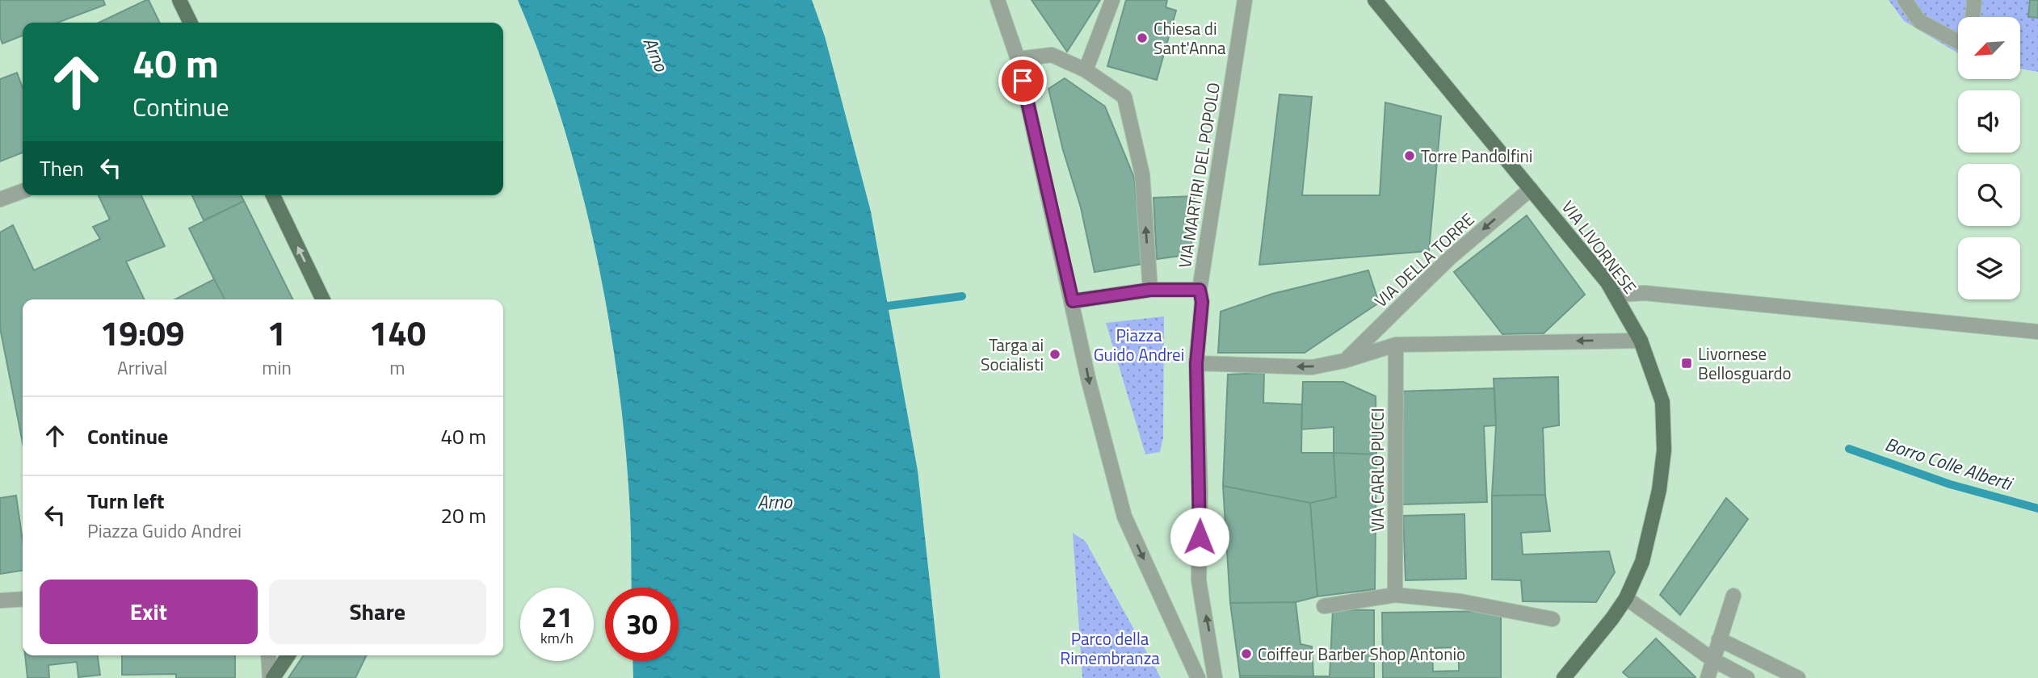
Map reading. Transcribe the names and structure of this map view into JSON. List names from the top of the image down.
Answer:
{
  "streets": {
    "main road": ["VIA LIVORNESE"],
    "street": ["VIA MARTIRI DEL POPOLO", "VIA DELLA TORRE", "VIA CARLO PUCCI"]
  },
  "crossings": [
    ["VIA LIVORNESE", "VIA DELLA TORRE"]
  ],
  "one_way": ["VIA DELLA TORRE"],
  "water": ["Arno", "Borro Colle Alberti"],
  "parks": ["Piazza Guido Andrei", "Parco della Rimembranza"],
  "places": {
    "other": [
      "Chiesa di Sant'Anna",
      "Torre Pandolfini",
      "Targa ai Socialisti",
      "Coiffeur Barber Shop Antonio"
    ],
    "transit": ["Livornese Bellosguardo"]
  },
  "north": "bottom left",
  "page": {
    "turn": ["40 m", "Continue"],
    "then": "Then",
    "eta": [
      "19:09",
      "Arrival",
      "1",
      "min",
      "140",
      "m"
    ],
    "list": [
      {
        "name": "Continue",
        "value": "40 m"
      },
      {
        "name": "Turn left",
        "note": "Piazza Guido Andrei",
        "value": "20 m"
      }
    ],
    "buttons": ["Exit", "Share"],
    "speed": "21 km/h",
    "limit": "30"
  }
}
